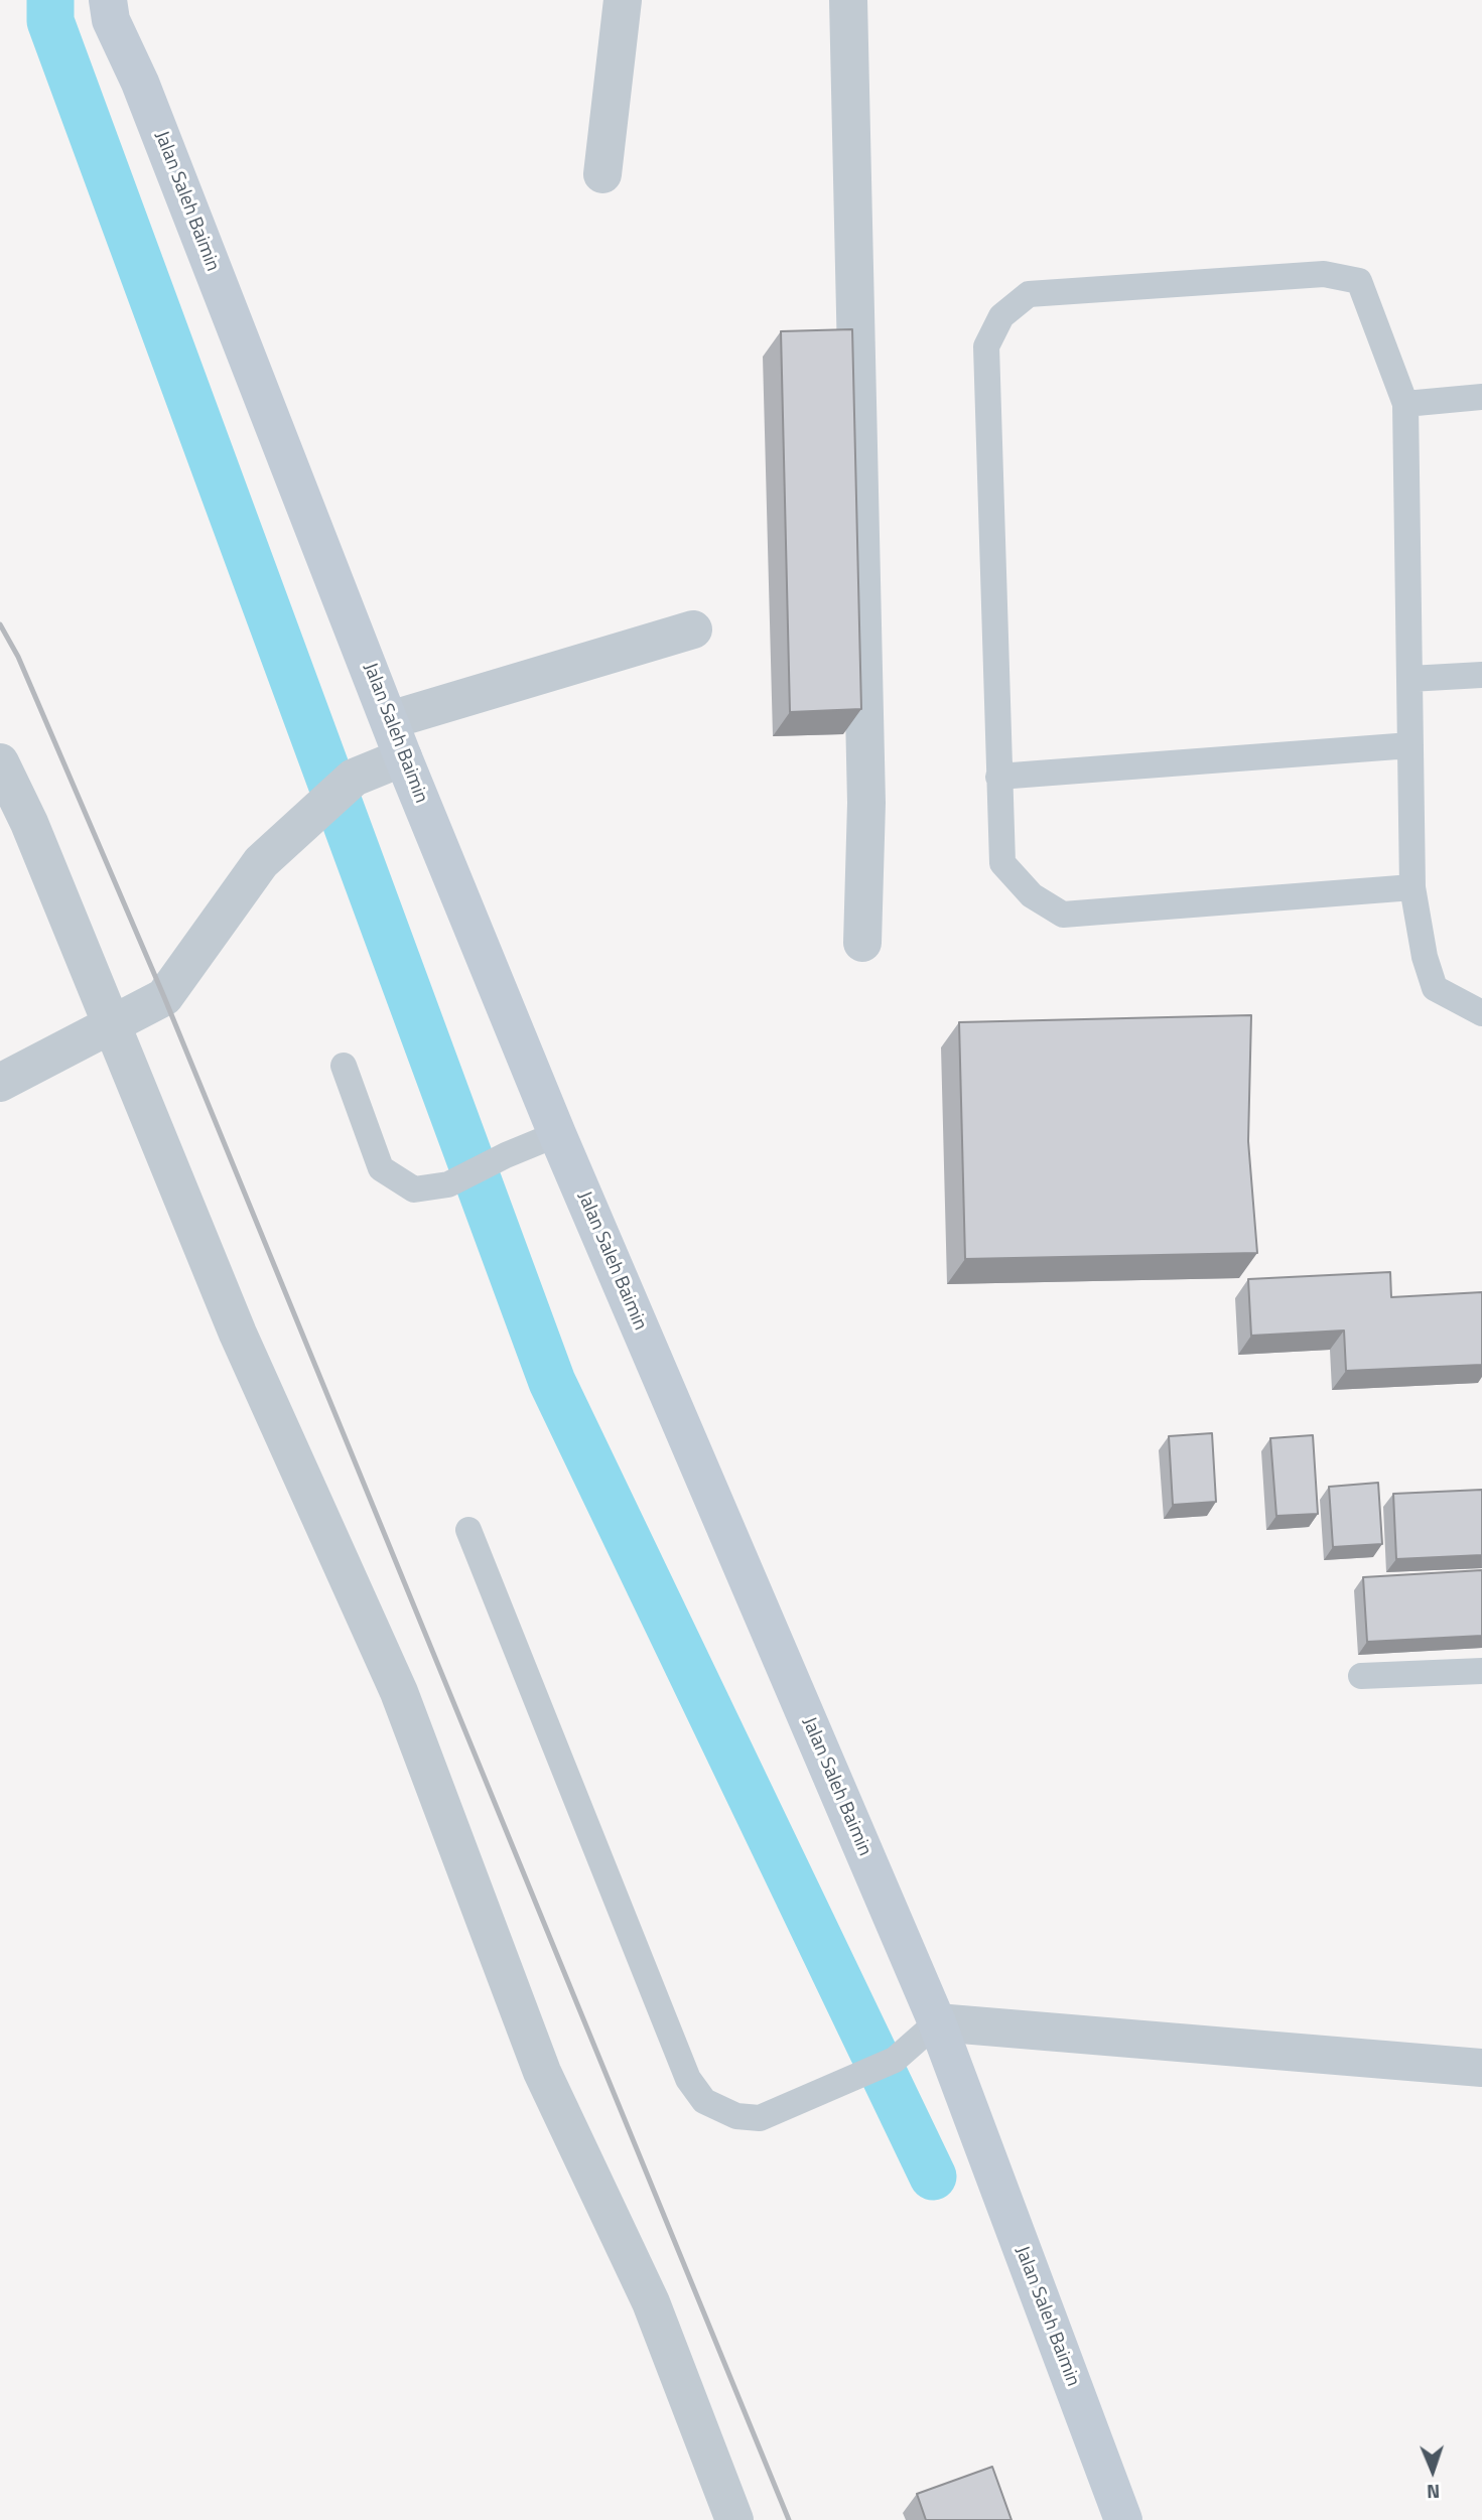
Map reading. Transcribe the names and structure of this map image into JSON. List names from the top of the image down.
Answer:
{
  "streets": {
    "street": ["Jalan Saleh Baimin"]
  },
  "north": "bottom"
}
